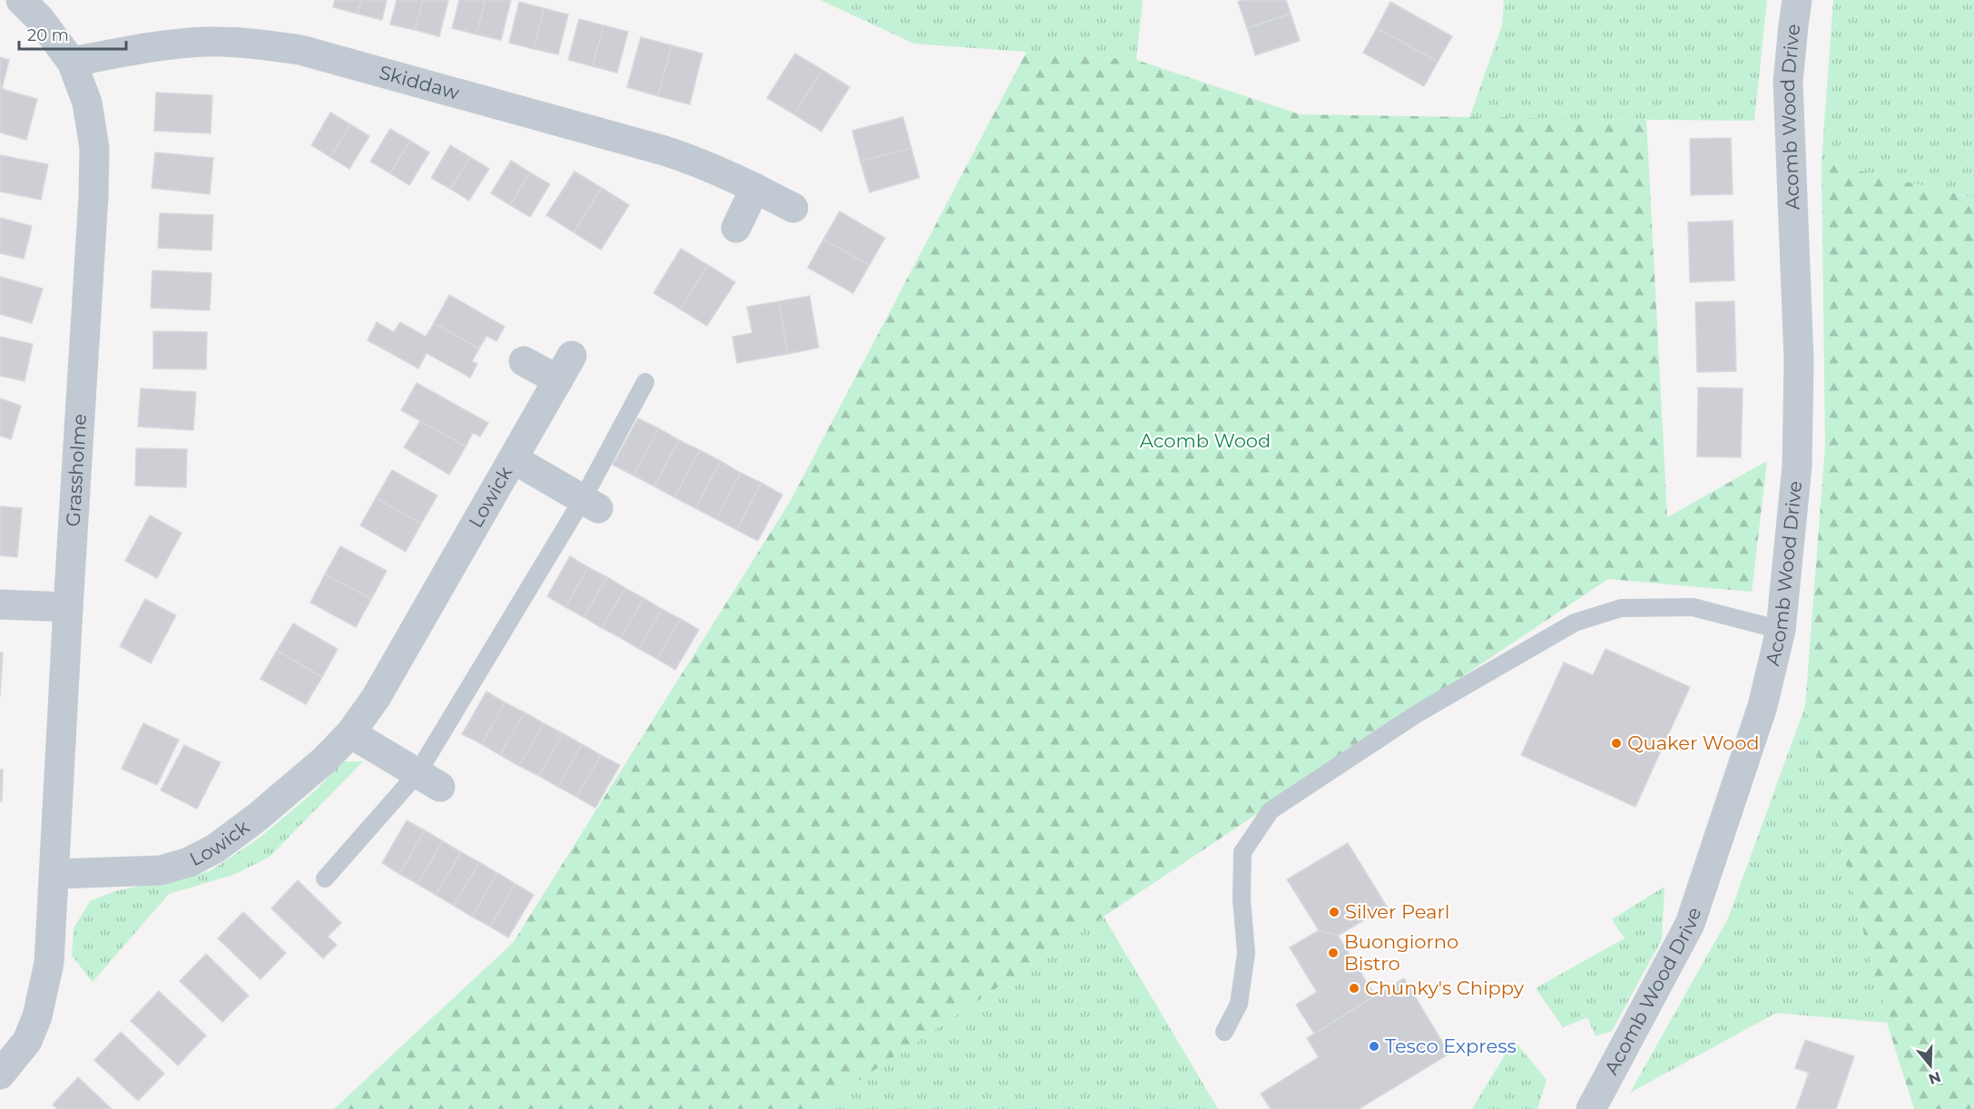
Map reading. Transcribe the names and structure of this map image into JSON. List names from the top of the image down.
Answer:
{
  "streets": {
    "street": [
      "Skiddaw",
      "Acomb Wood Drive",
      "Grassholme",
      "Lowick"
    ]
  },
  "crossings": [
    ["Skiddaw", "Grassholme"],
    ["Grassholme", "Lowick"]
  ],
  "parks": ["Acomb Wood"],
  "places": [
    "Quaker Wood",
    "Silver Pearl",
    "Buongiorno Bistro",
    "Chunky's Chippy",
    "Tesco Express"
  ],
  "scale_bar": "20 m",
  "north": "bottom"
}
